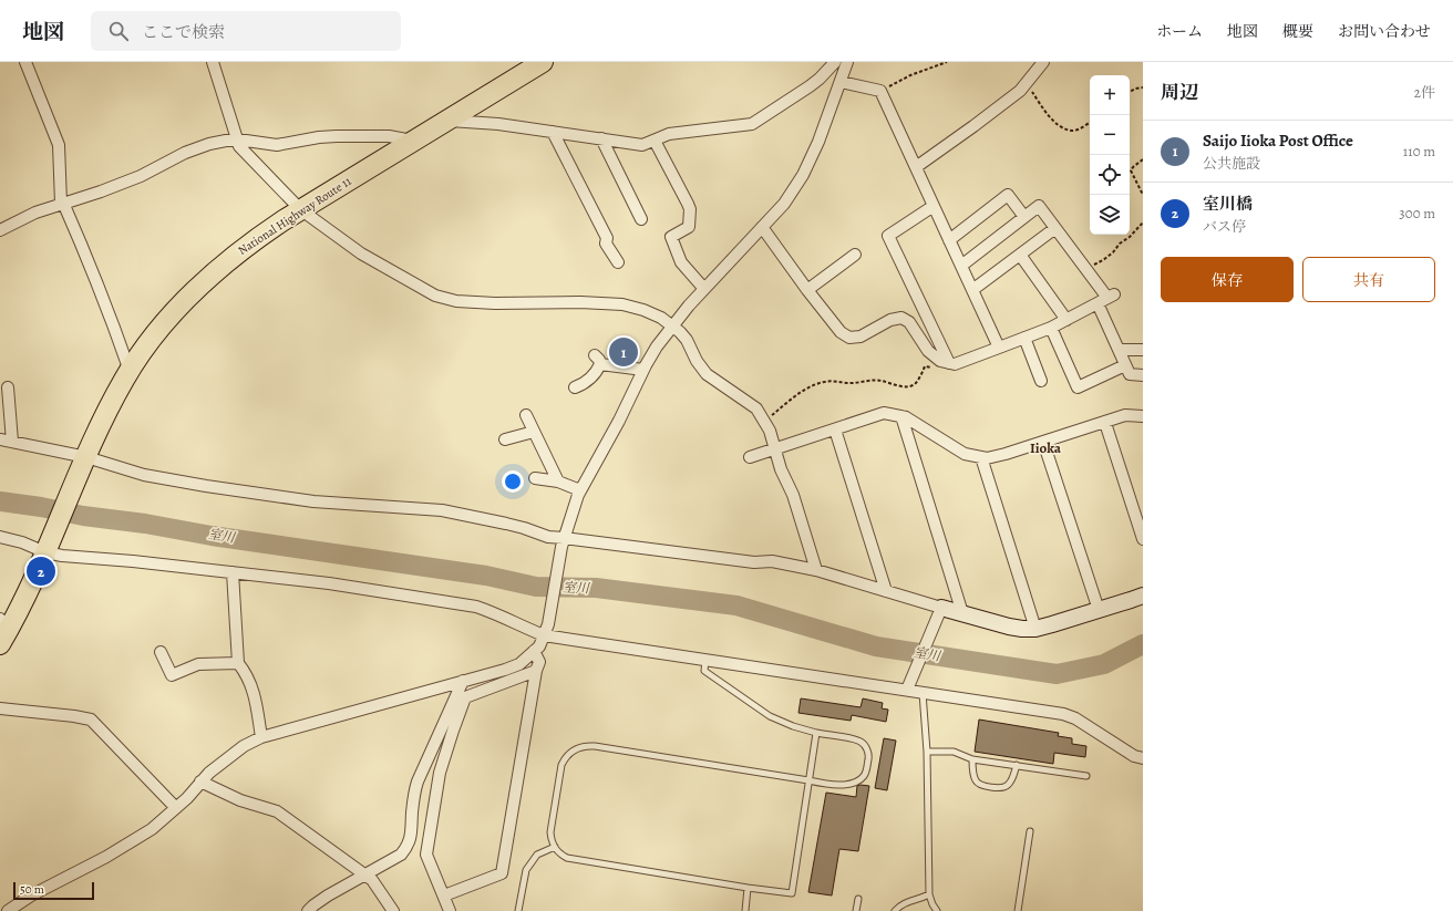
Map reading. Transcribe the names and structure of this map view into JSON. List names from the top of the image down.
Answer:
{
  "streets": {
    "highway": ["National Highway Route 11"]
  },
  "districts": ["Iioka"],
  "water": ["室川"],
  "scale_bar": "50 m",
  "page": {
    "header": "地図",
    "search": "ここで検索",
    "nav": [
      "ホーム",
      "地図",
      "概要",
      "お問い合わせ"
    ],
    "heading": ["周辺", "2件"],
    "map_buttons": ["+", "−"],
    "list": [
      {
        "mark": "1",
        "name": "Saijo Iioka Post Office",
        "note": "公共施設",
        "value": "110 m"
      },
      {
        "mark": "2",
        "name": "室川橋",
        "note": "バス停",
        "value": "300 m"
      }
    ],
    "buttons": ["保存", "共有"],
    "pins": ["1", "2"],
    "scale": "50 m"
  }
}
